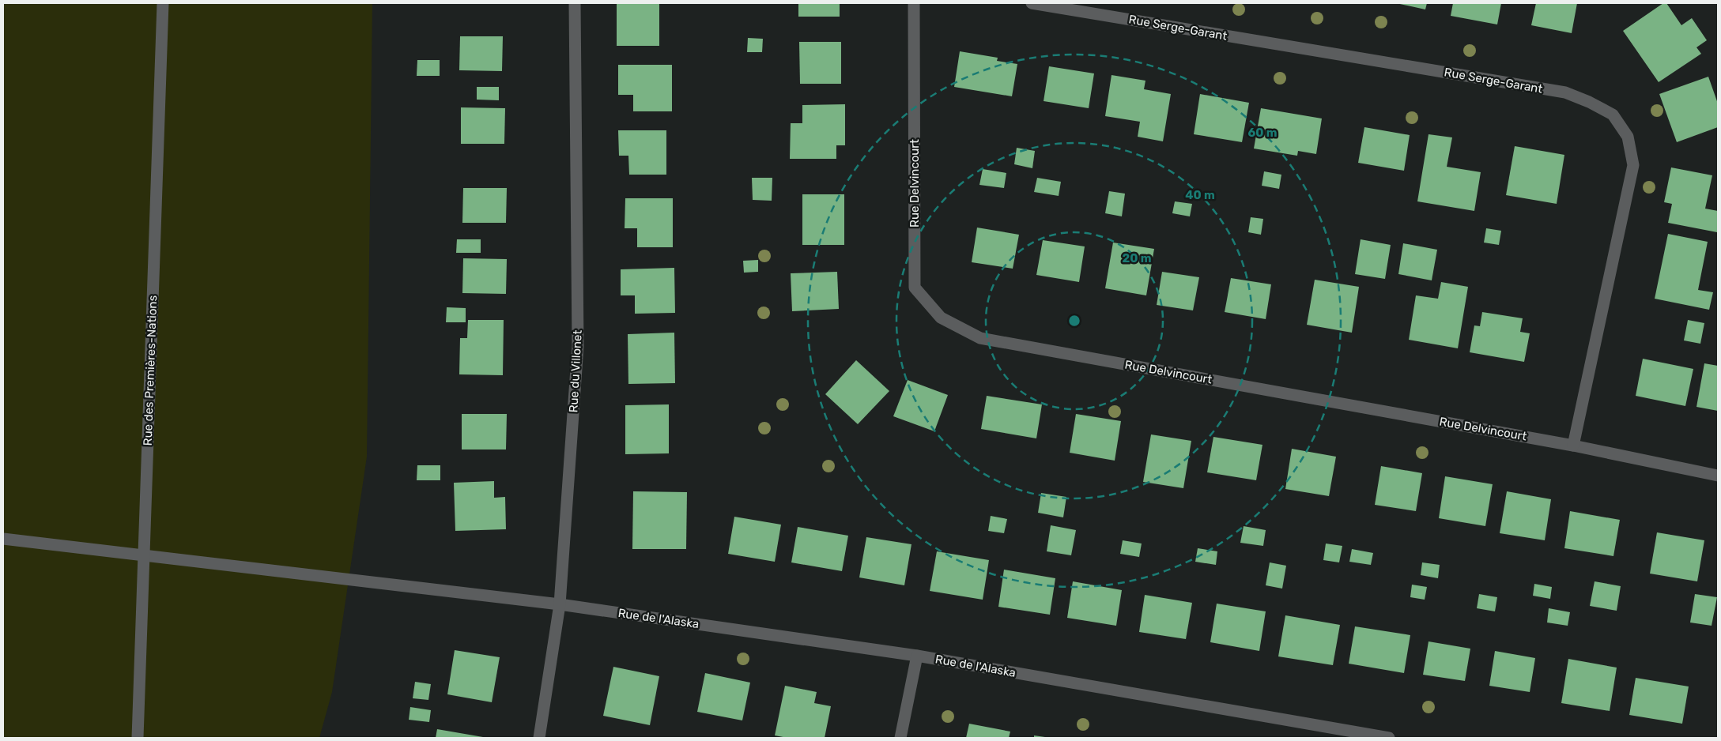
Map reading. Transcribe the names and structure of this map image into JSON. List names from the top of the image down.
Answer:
{
  "streets": {
    "street": [
      "Rue Serge-Garant",
      "Rue Delvincourt",
      "Rue des Premières-Nations",
      "Rue du Villonet",
      "Rue de l'Alaska"
    ]
  },
  "crossings": [
    ["Rue Serge-Garant", "Rue Delvincourt"],
    ["Rue des Premières-Nations", "Rue de l'Alaska"],
    ["Rue du Villonet", "Rue de l'Alaska"]
  ],
  "rings": ["60 m", "40 m", "20 m"]
}
